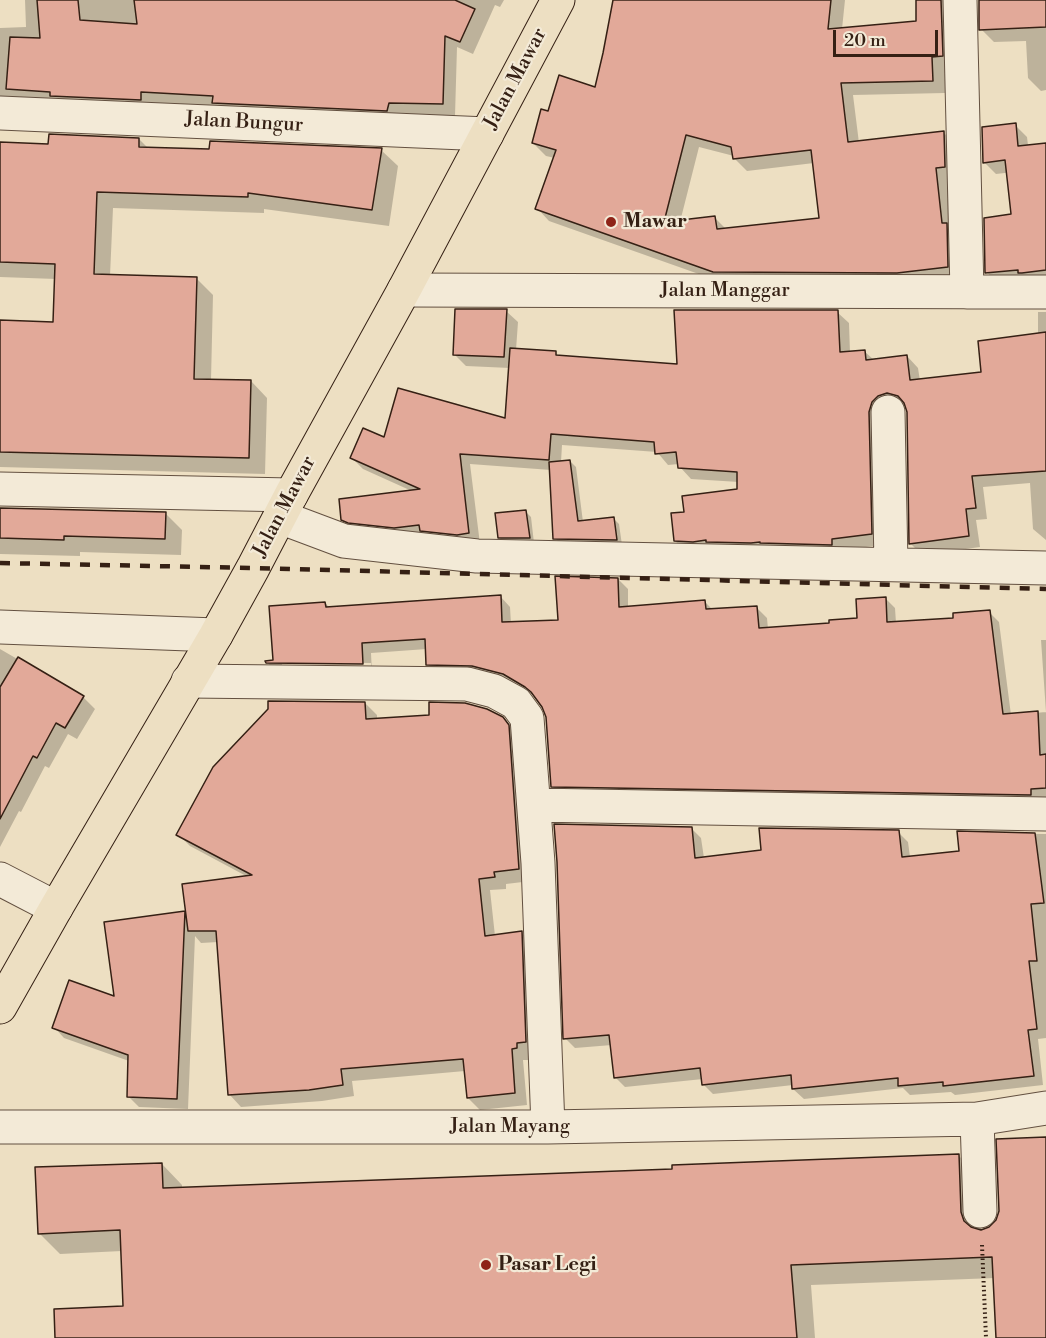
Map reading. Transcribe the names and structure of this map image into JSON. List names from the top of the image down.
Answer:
{
  "streets": {
    "main road": ["Jalan Mawar"],
    "street": ["Jalan Bungur", "Jalan Manggar", "Jalan Mayang"]
  },
  "crossings": [
    ["Jalan Mawar", "Jalan Bungur"],
    ["Jalan Mawar", "Jalan Manggar"]
  ],
  "places": ["Mawar", "Pasar Legi"],
  "scale_bar": "20 m"
}
